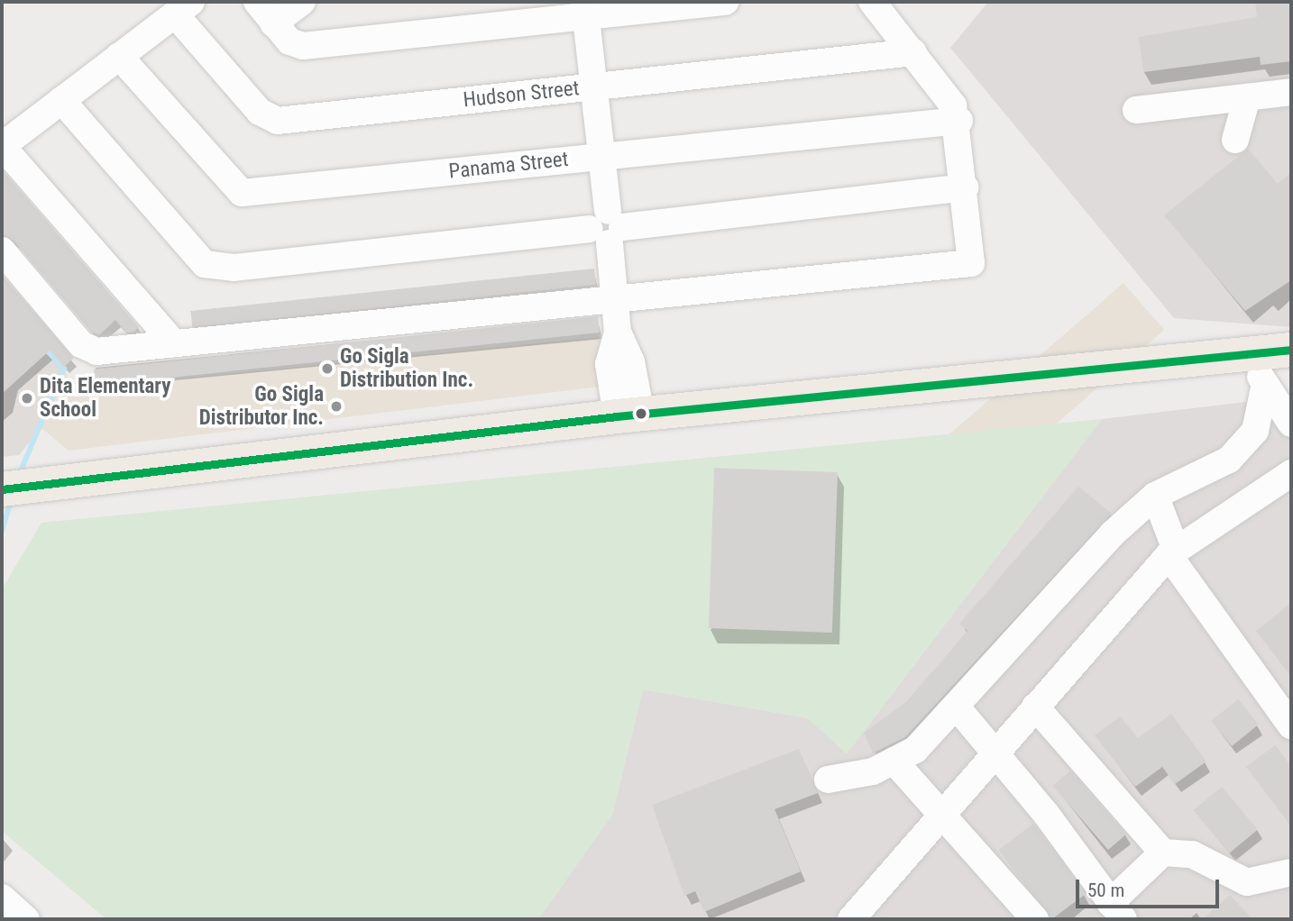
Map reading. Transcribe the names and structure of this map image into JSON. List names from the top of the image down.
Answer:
{
  "streets": {
    "street": ["Hudson Street", "Panama Street"]
  },
  "places": ["Go Sigla Distribution Inc.", "Dita Elementary School", "Go Sigla Distributor Inc."],
  "scale_bar": "50 m"
}
